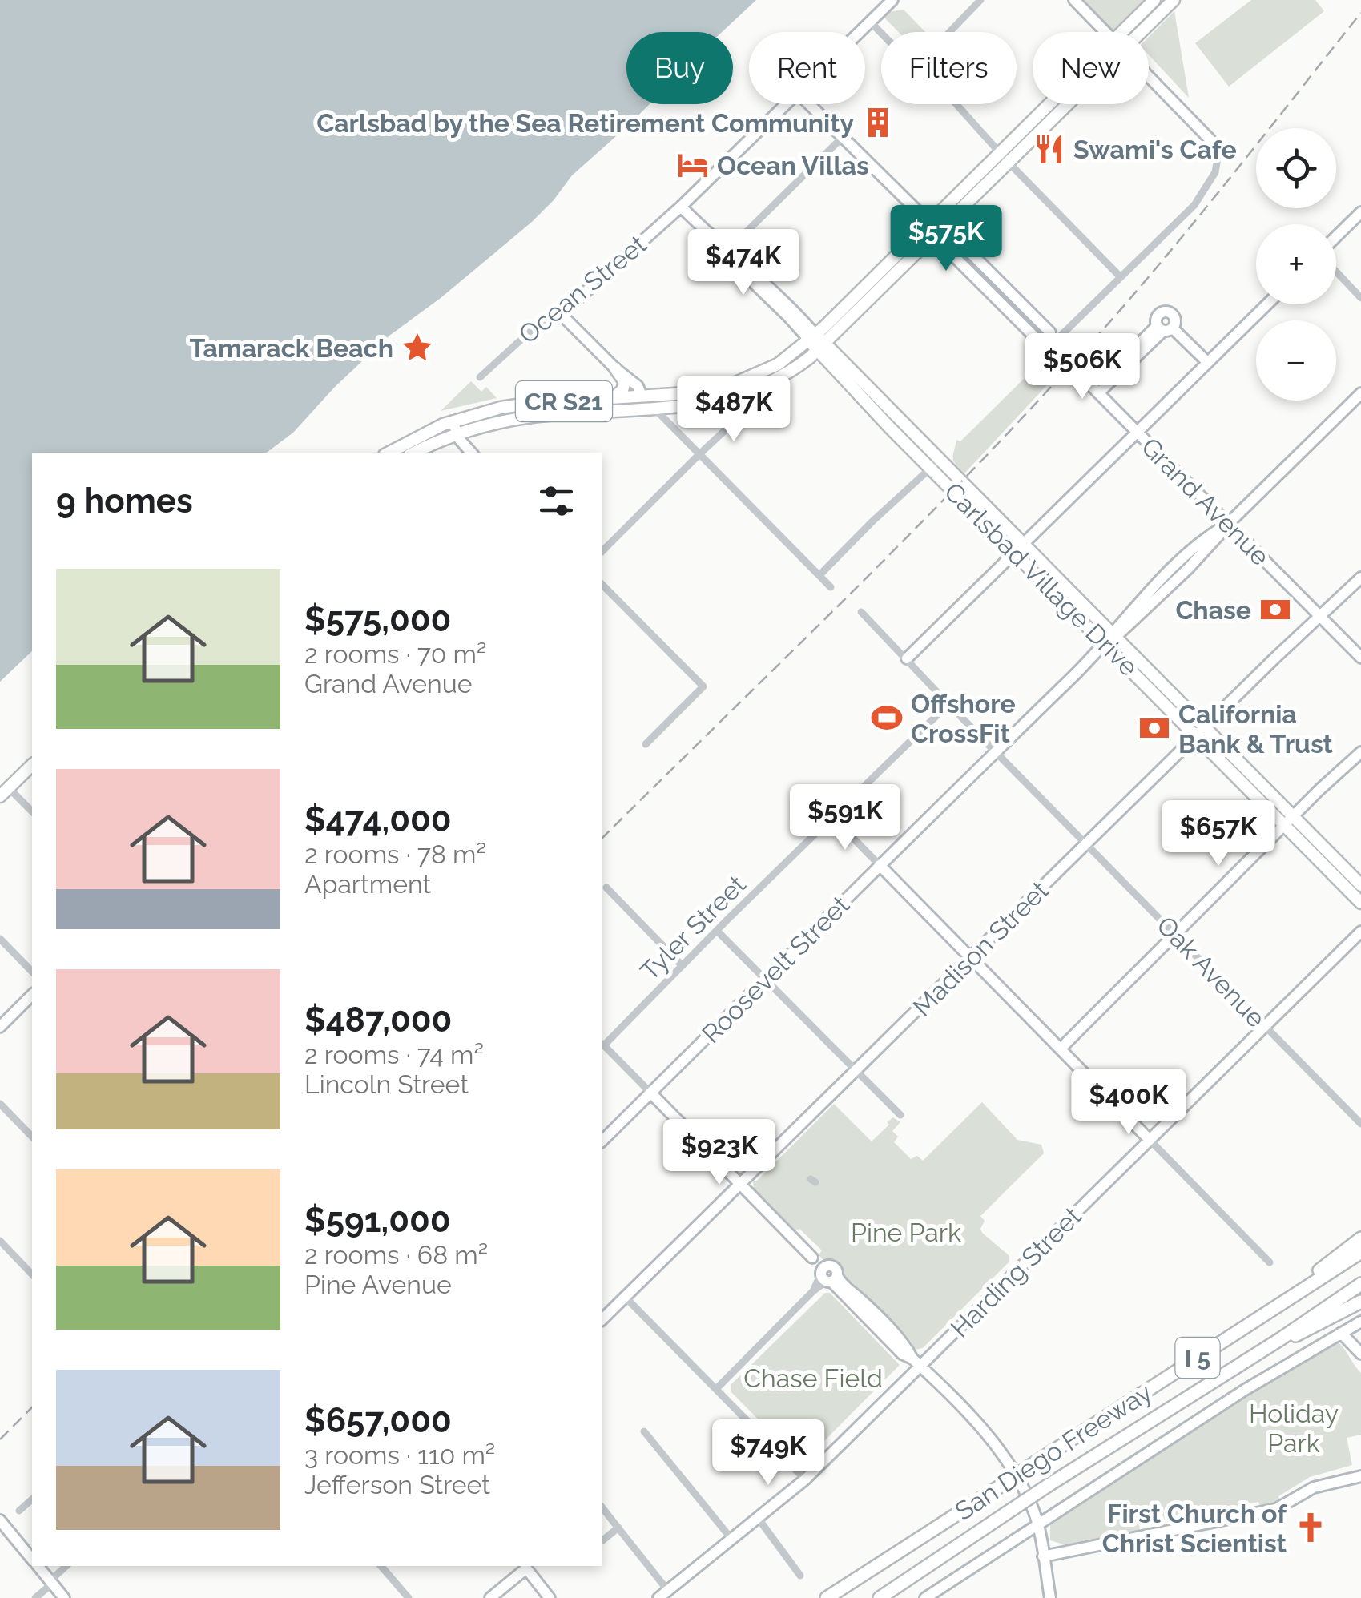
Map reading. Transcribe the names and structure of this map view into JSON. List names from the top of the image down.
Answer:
{
  "streets": {
    "highway": ["I 5", "San Diego Freeway"],
    "main road": ["CR S21", "Carlsbad Village Drive"],
    "street": [
      "Ocean Street",
      "Grand Avenue",
      "Tyler Street",
      "Madison Street",
      "Roosevelt Street",
      "Oak Avenue",
      "Harding Street"
    ]
  },
  "crossings": [
    ["Ocean Street", "Carlsbad Village Drive"],
    ["CR S21", "Grand Avenue"],
    ["CR S21", "Carlsbad Village Drive"],
    ["Grand Avenue", "Madison Street"],
    ["Grand Avenue", "Roosevelt Street"],
    ["Carlsbad Village Drive", "Madison Street"],
    ["Carlsbad Village Drive", "Roosevelt Street"],
    ["Tyler Street", "Oak Avenue"],
    ["Madison Street", "Oak Avenue"],
    ["Roosevelt Street", "Oak Avenue"],
    ["Oak Avenue", "Harding Street"]
  ],
  "parks": ["Pine Park", "Chase Field", "Holiday Park"],
  "places": {
    "building": ["Carlsbad by the Sea Retirement Community"],
    "restaurant": ["Swami's Cafe"],
    "hotel": ["Ocean Villas"],
    "place": ["Tamarack Beach"],
    "bank": ["Chase", "California Bank & Trust"],
    "sports": ["Offshore CrossFit"],
    "church": ["First Church of Christ Scientist"]
  },
  "page": {
    "chip": [
      "Buy",
      "Rent",
      "Filters",
      "New"
    ],
    "map_buttons": ["+", "−"],
    "price": [
      "$575K",
      "$474K",
      "$506K",
      "$487K",
      "$591K",
      "$657K",
      "$400K",
      "$923K",
      "$749K"
    ],
    "heading": "9 homes",
    "list": [
      {
        "name": "$575,000",
        "note": "2 rooms · 70 m² · Grand Avenue"
      },
      {
        "name": "$474,000",
        "note": "2 rooms · 78 m² · Apartment"
      },
      {
        "name": "$487,000",
        "note": "2 rooms · 74 m² · Lincoln Street"
      },
      {
        "name": "$591,000",
        "note": "2 rooms · 68 m² · Pine Avenue"
      },
      {
        "name": "$657,000",
        "note": "3 rooms · 110 m² · Jefferson Street"
      }
    ]
  }
}
